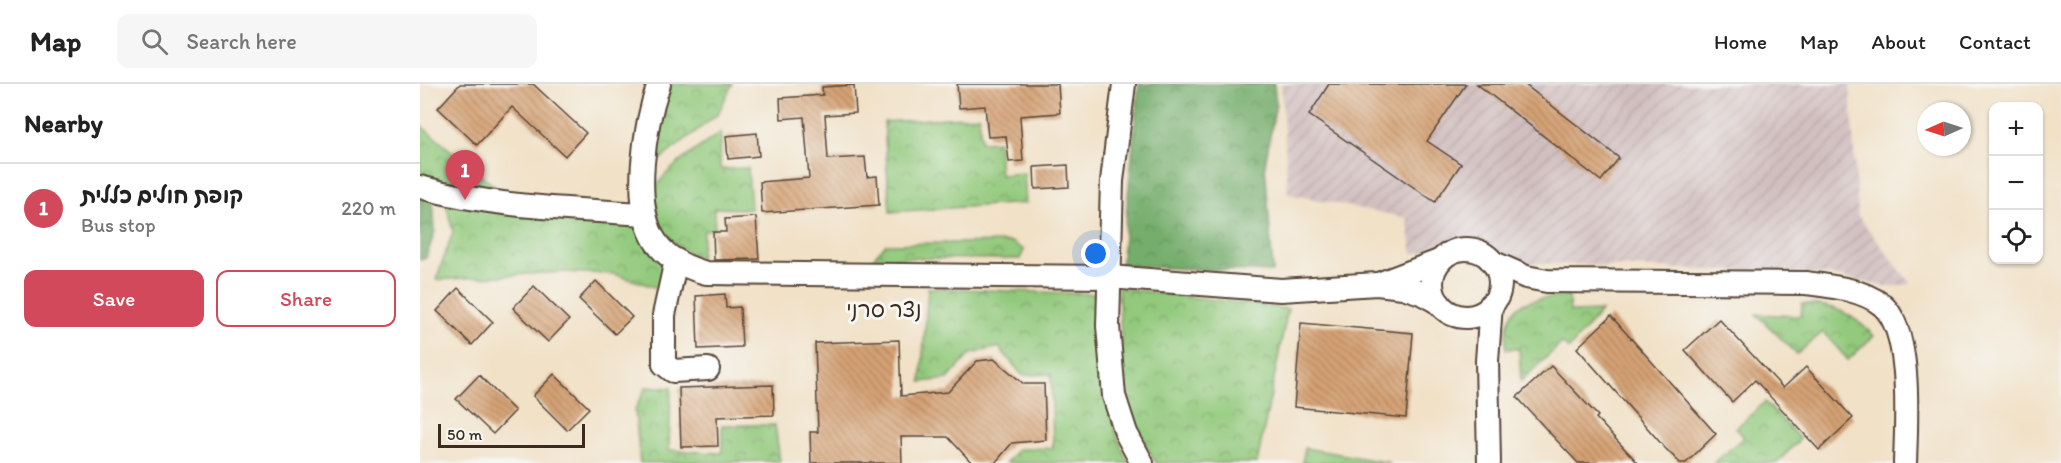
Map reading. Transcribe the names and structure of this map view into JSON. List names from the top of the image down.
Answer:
{
  "districts": ["נצר סרני"],
  "scale_bar": "50 m",
  "north": "left",
  "page": {
    "header": "Map",
    "search": "Search here",
    "nav": [
      "Home",
      "Map",
      "About",
      "Contact"
    ],
    "heading": "Nearby",
    "map_buttons": ["+", "−"],
    "pins": "1",
    "list": [
      {
        "mark": "1",
        "name": "קופת חולים כללית",
        "note": "Bus stop",
        "value": "220 m"
      }
    ],
    "buttons": ["Save", "Share"],
    "scale": "50 m"
  }
}
